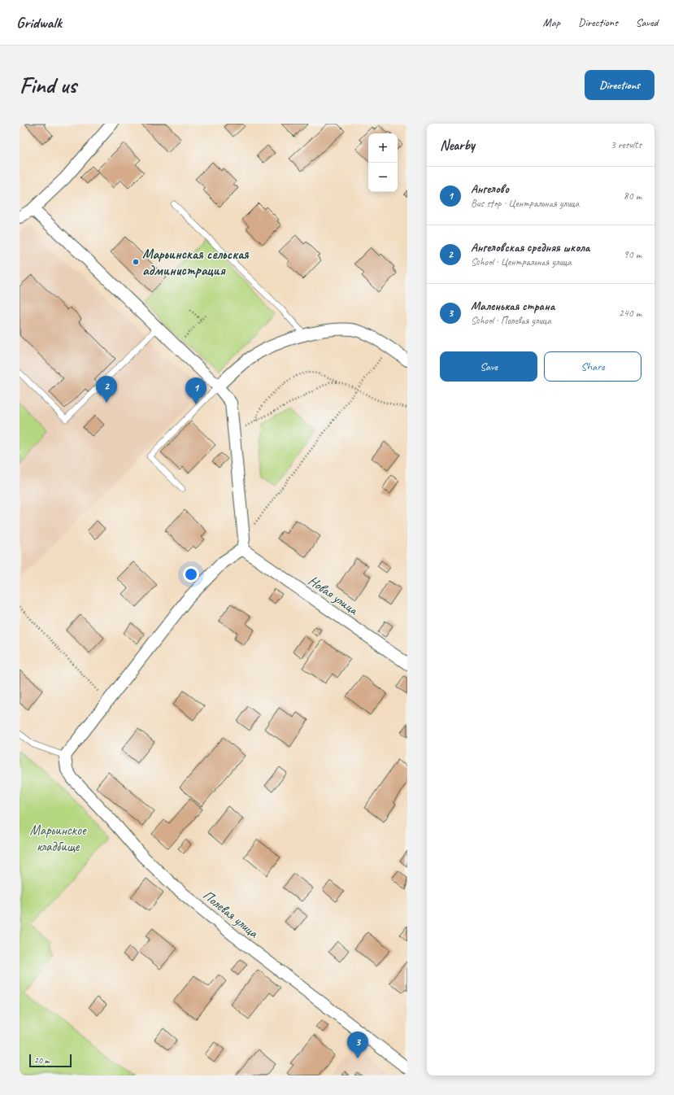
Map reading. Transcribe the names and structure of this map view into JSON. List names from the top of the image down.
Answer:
{
  "streets": {
    "street": ["Новая улица", "Полевая улица"]
  },
  "parks": ["Марьинское кладбище"],
  "places": ["Марьинская сельская администрация"],
  "scale_bar": "20 m",
  "page": {
    "header": "Gridwalk",
    "nav": ["Map", "Directions", "Saved"],
    "buttons": [
      "Directions",
      ["Save", "Share"]
    ],
    "title": "Find us",
    "heading": ["Nearby", "3 results"],
    "map_buttons": ["+", "−"],
    "list": [
      {
        "mark": "1",
        "name": "Ангелово",
        "note": "Bus stop · Центральная улица",
        "value": "80 m"
      },
      {
        "mark": "2",
        "name": "Ангеловская средняя школа",
        "note": "School · Центральная улица",
        "value": "90 m"
      },
      {
        "mark": "3",
        "name": "Маленькая страна",
        "note": "School · Полевая улица",
        "value": "240 m"
      }
    ],
    "pins": ["2", "1", "3"],
    "scale": "20 m"
  }
}
